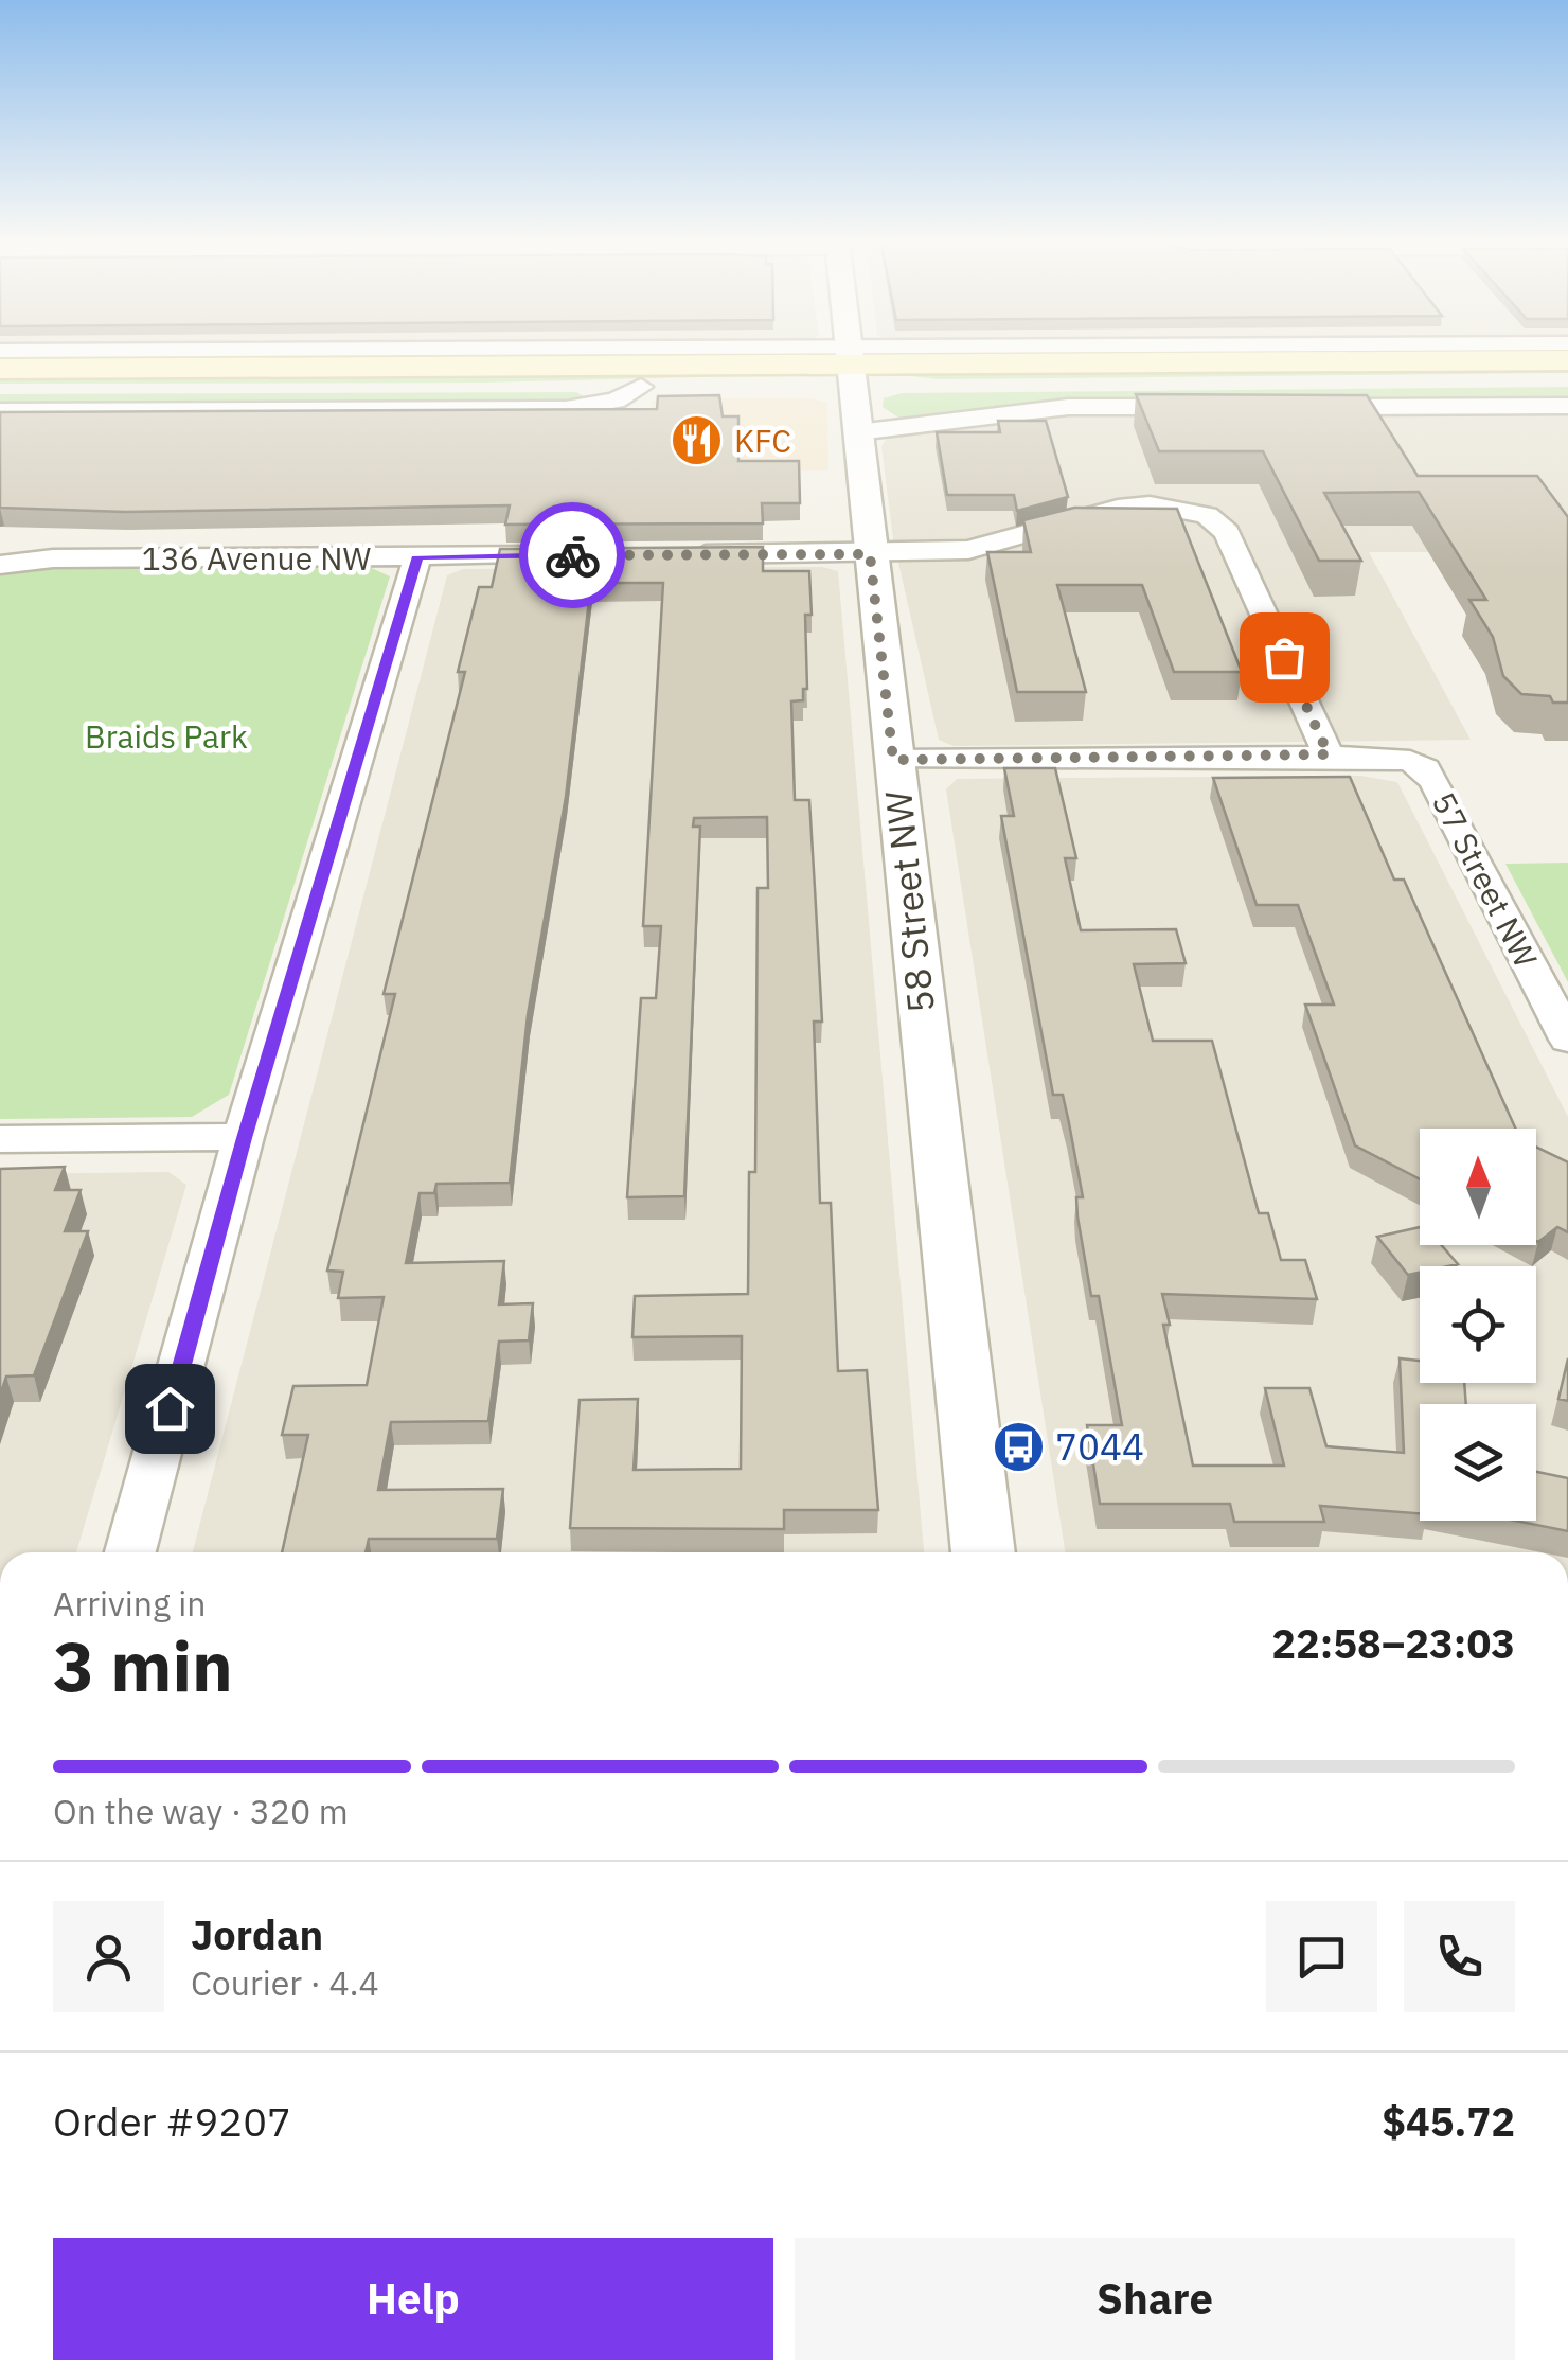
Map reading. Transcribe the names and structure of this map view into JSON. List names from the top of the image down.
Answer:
{
  "streets": {
    "street": ["136 Avenue NW", "57 Street NW", "58 Street NW"]
  },
  "parks": ["Braids Park"],
  "places": {
    "restaurant": ["KFC"],
    "bus stop": ["7044"]
  },
  "north": "top",
  "page": {
    "heading": ["3 min", "Arriving in", "22:58–23:03"],
    "panel": [
      "Jordan",
      "Courier · 4.4",
      "Order #9207",
      "$45.72"
    ],
    "bar": "On the way · 320 m",
    "buttons": ["Help", "Share"]
  }
}
